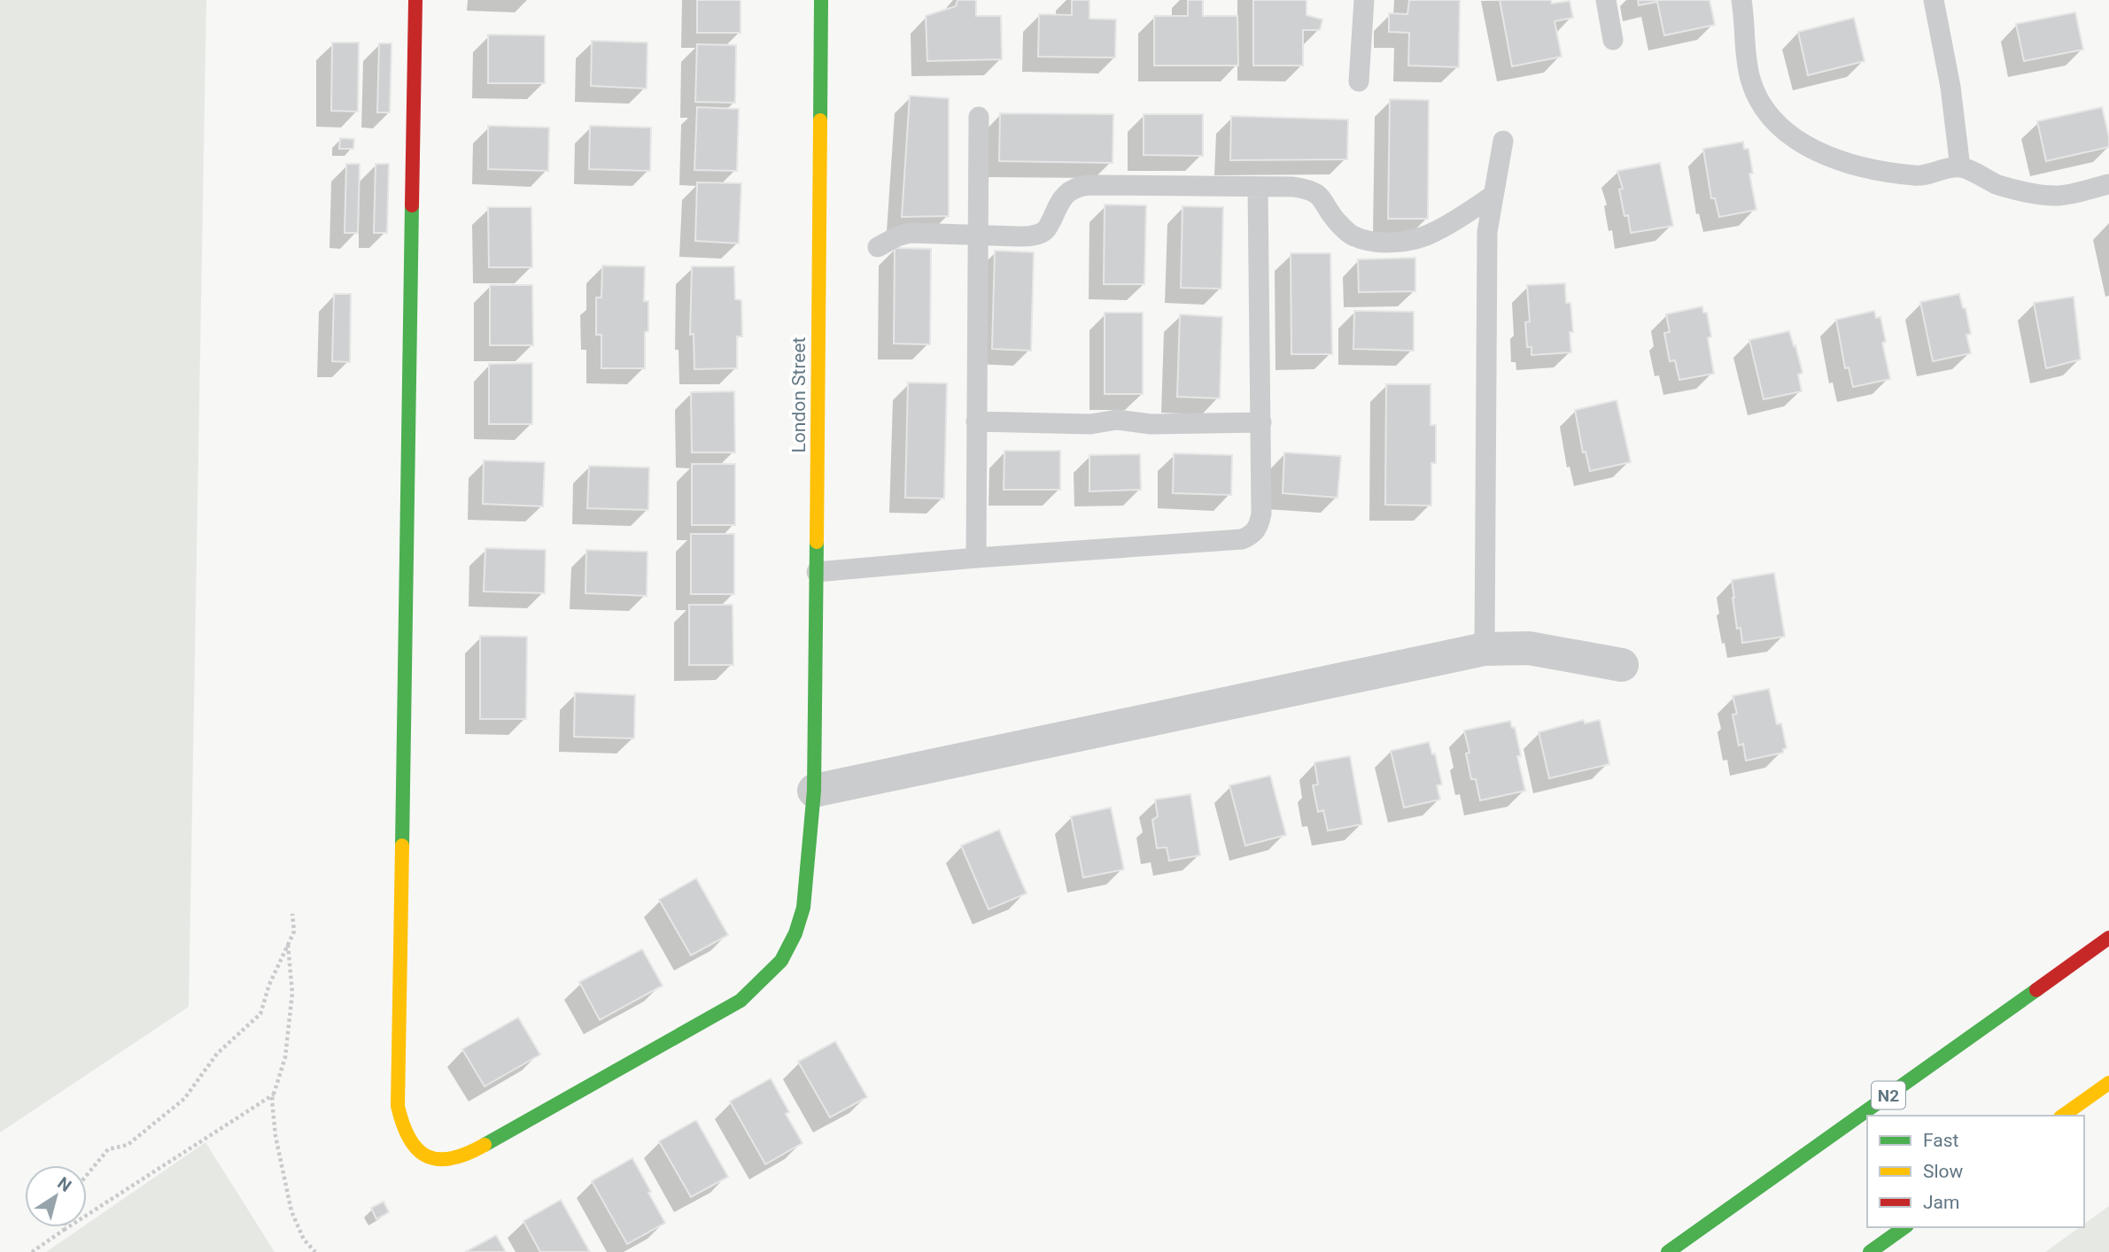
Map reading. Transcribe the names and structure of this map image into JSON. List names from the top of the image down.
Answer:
{
  "streets": {
    "main road": ["London Street", "N2"]
  },
  "legend": ["Fast", "Slow", "Jam"],
  "north": "top right"
}
